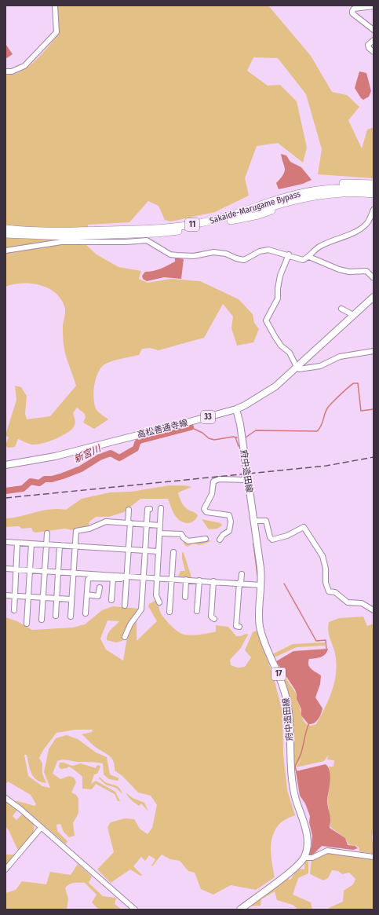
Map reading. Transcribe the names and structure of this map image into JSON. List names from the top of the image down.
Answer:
{
  "streets": {
    "highway": ["Sakaide-Marugame Bypass", "11"],
    "main road": [
      "33",
      "高松善通寺線",
      "府中造田線",
      "17"
    ]
  },
  "crossings": [
    ["Sakaide-Marugame Bypass", "11"],
    ["高松善通寺線", "府中造田線"]
  ],
  "water": ["新宮川"]
}
